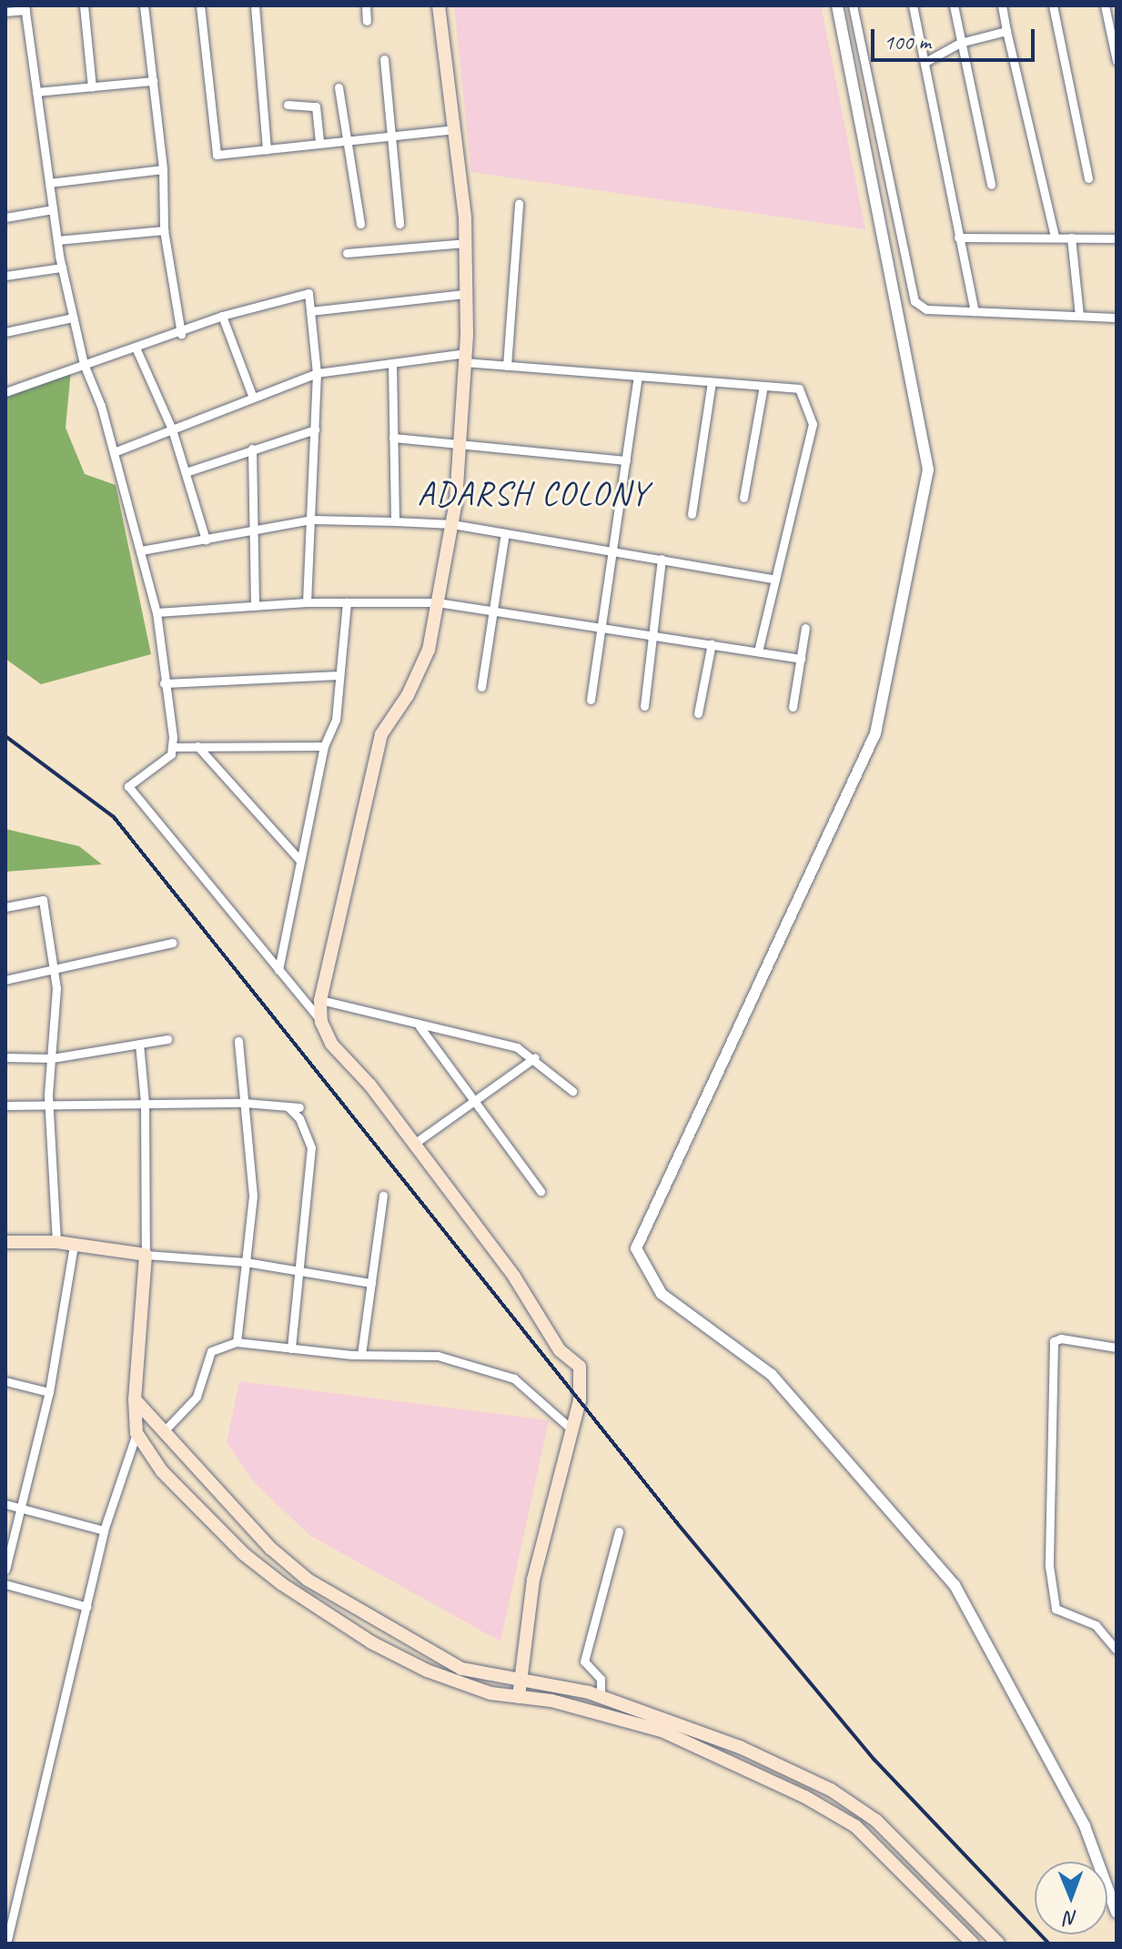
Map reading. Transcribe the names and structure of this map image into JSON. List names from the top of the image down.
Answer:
{
  "districts": ["ADARSH COLONY"],
  "scale_bar": "100 m",
  "north": "bottom"
}
